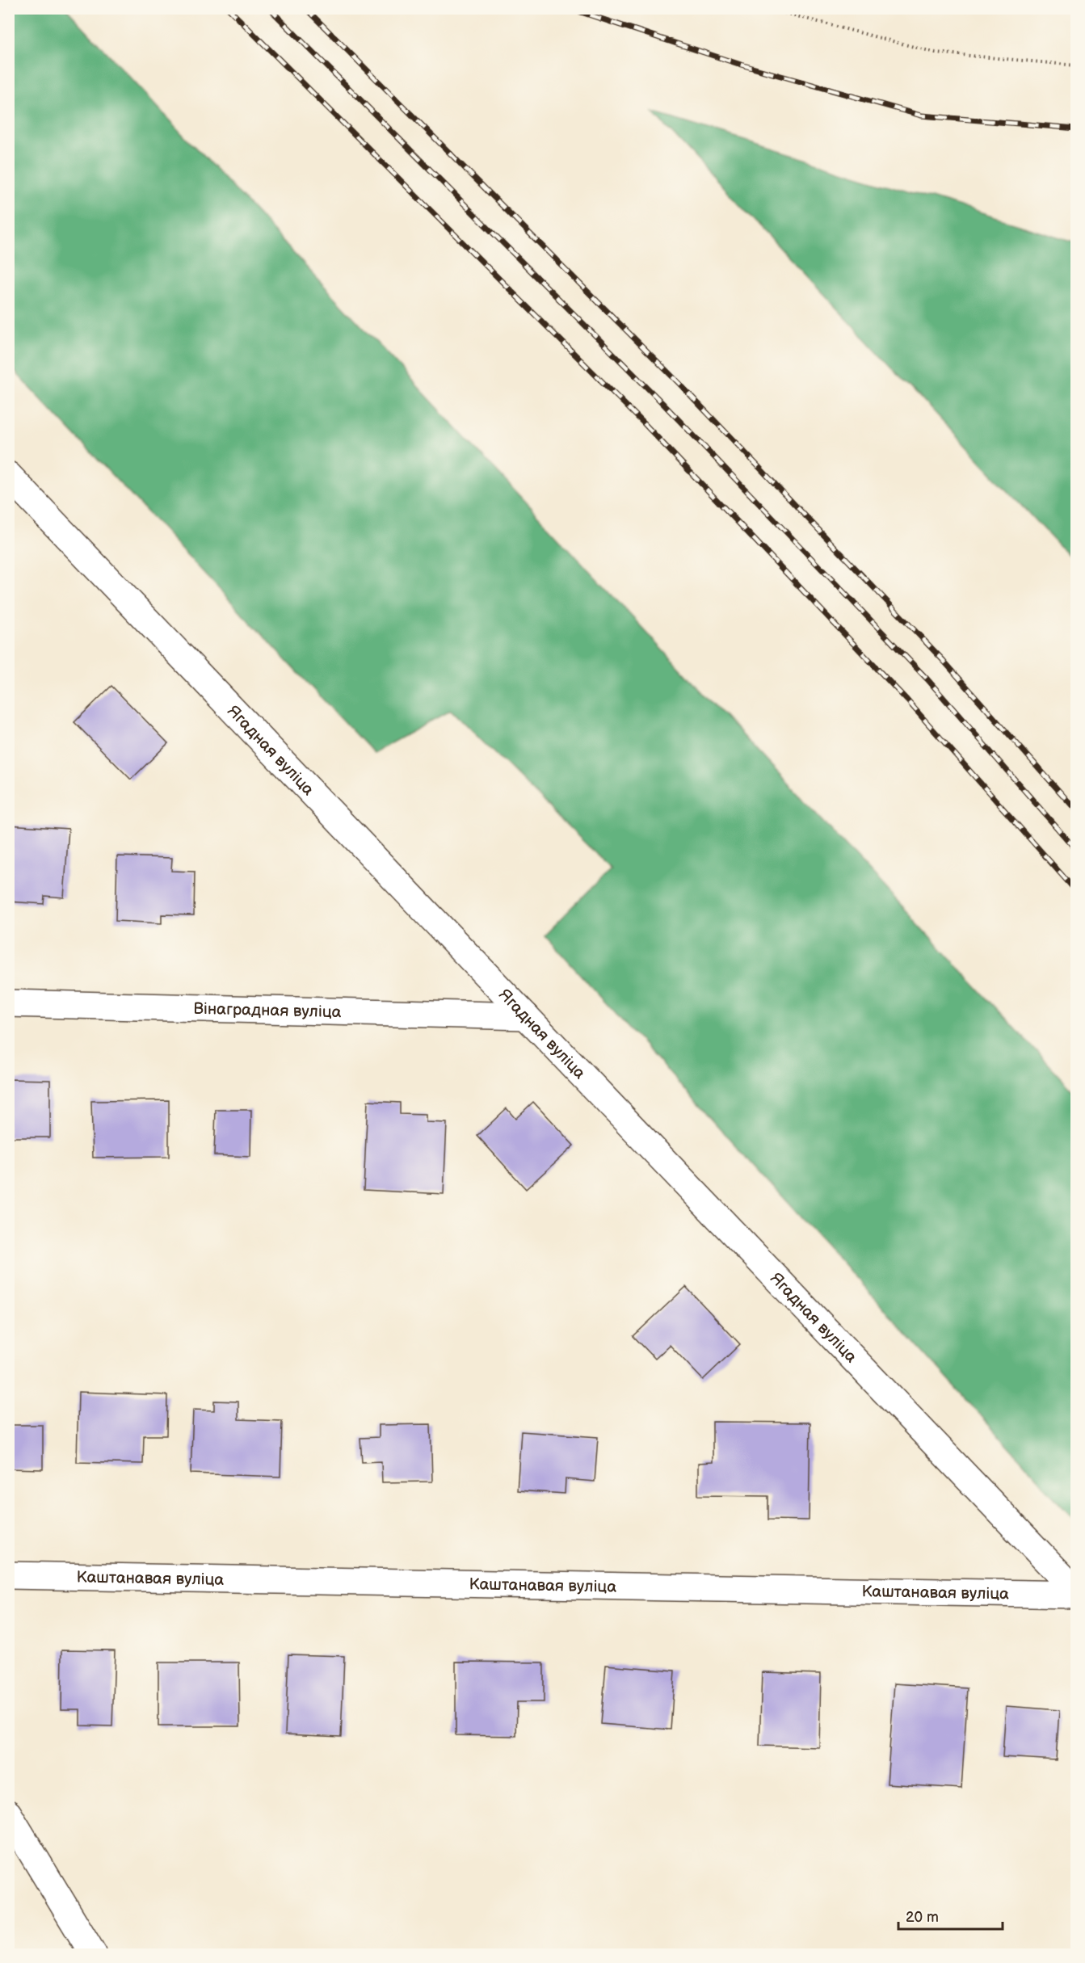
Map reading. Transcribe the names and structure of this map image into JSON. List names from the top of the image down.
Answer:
{
  "streets": {
    "street": ["Ягадная вуліца", "Вінаградная вуліца", "Каштанавая вуліца"]
  },
  "crossings": [
    ["Ягадная вуліца", "Вінаградная вуліца"],
    ["Ягадная вуліца", "Каштанавая вуліца"]
  ],
  "scale_bar": "20 m"
}
